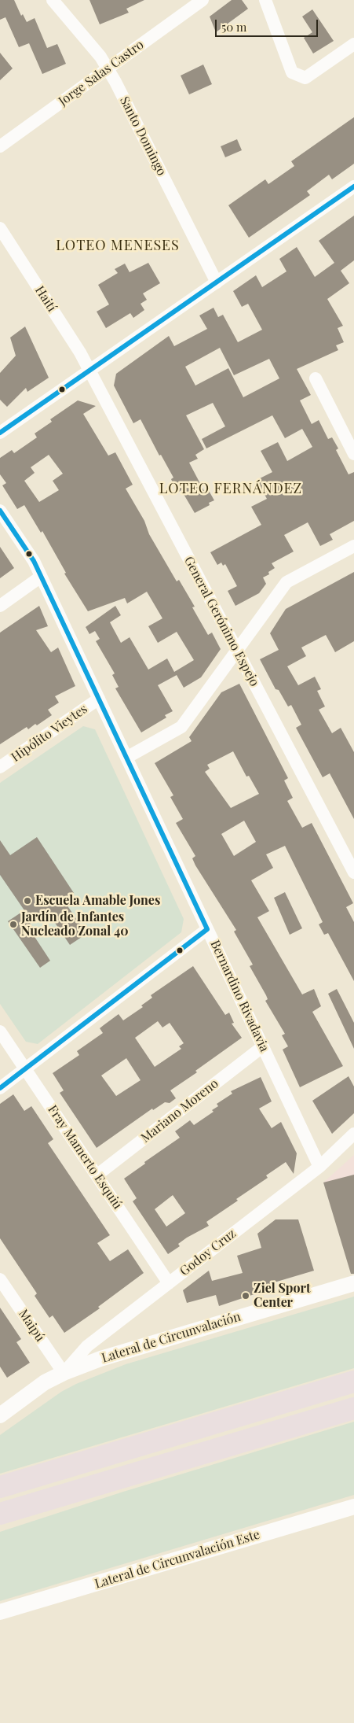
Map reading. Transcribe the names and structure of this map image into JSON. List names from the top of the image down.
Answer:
{
  "streets": {
    "street": [
      "Jorge Salas Castro",
      "Santo Domingo",
      "Haití",
      "General Gerónimo Espejo",
      "Hipólito Vieytes",
      "Bernardino Rivadavia",
      "Mariano Moreno",
      "Fray Mamerto Esquiú",
      "Godoy Cruz",
      "Maipú",
      "Lateral de Circunvalación",
      "Lateral de Circunvalación Este"
    ]
  },
  "crossings": [
    ["Jorge Salas Castro", "Santo Domingo"],
    ["Haití", "General Gerónimo Espejo"],
    ["Hipólito Vieytes", "Bernardino Rivadavia"],
    ["Bernardino Rivadavia", "Mariano Moreno"],
    ["Bernardino Rivadavia", "Godoy Cruz"],
    ["Mariano Moreno", "Fray Mamerto Esquiú"],
    ["Fray Mamerto Esquiú", "Godoy Cruz"],
    ["Godoy Cruz", "Maipú"],
    ["Godoy Cruz", "Lateral de Circunvalación"],
    ["Maipú", "Lateral de Circunvalación"]
  ],
  "districts": ["LOTEO MENESES", "LOTEO FERNÁNDEZ"],
  "places": ["Escuela Amable Jones", "Jardín de Infantes Nucleado Zonal 40", "Ziel Sport Center"],
  "scale_bar": "50 m"
}
